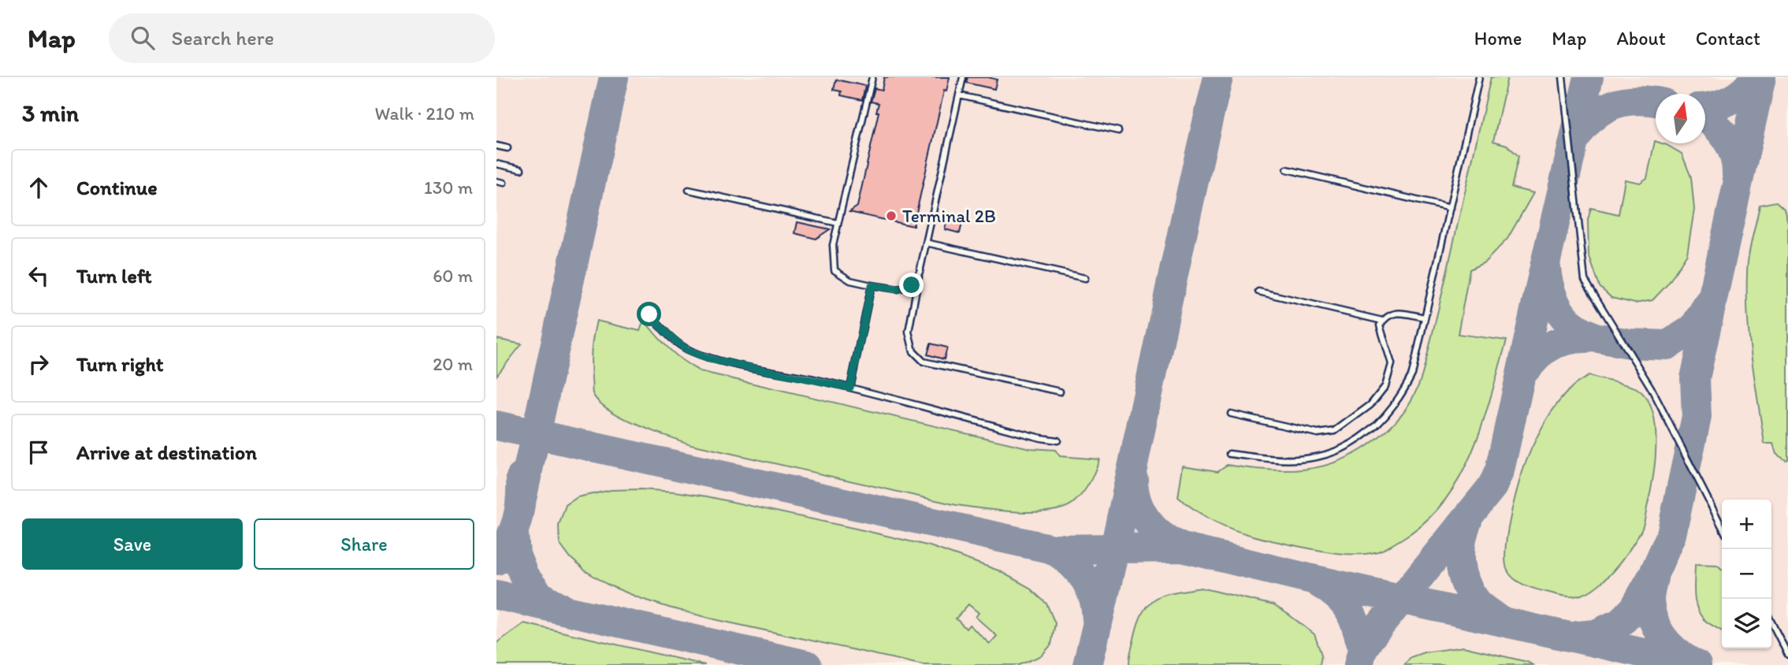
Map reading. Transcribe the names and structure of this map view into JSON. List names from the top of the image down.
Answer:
{
  "places": ["Terminal 2B"],
  "north": "top",
  "page": {
    "header": "Map",
    "search": "Search here",
    "nav": [
      "Home",
      "Map",
      "About",
      "Contact"
    ],
    "heading": ["3 min", "Walk · 210 m"],
    "list": [
      ["Continue", "130 m"],
      ["Turn left", "60 m"],
      ["Turn right", "20 m"],
      "Arrive at destination"
    ],
    "map_buttons": ["+", "−"],
    "buttons": ["Save", "Share"]
  }
}
